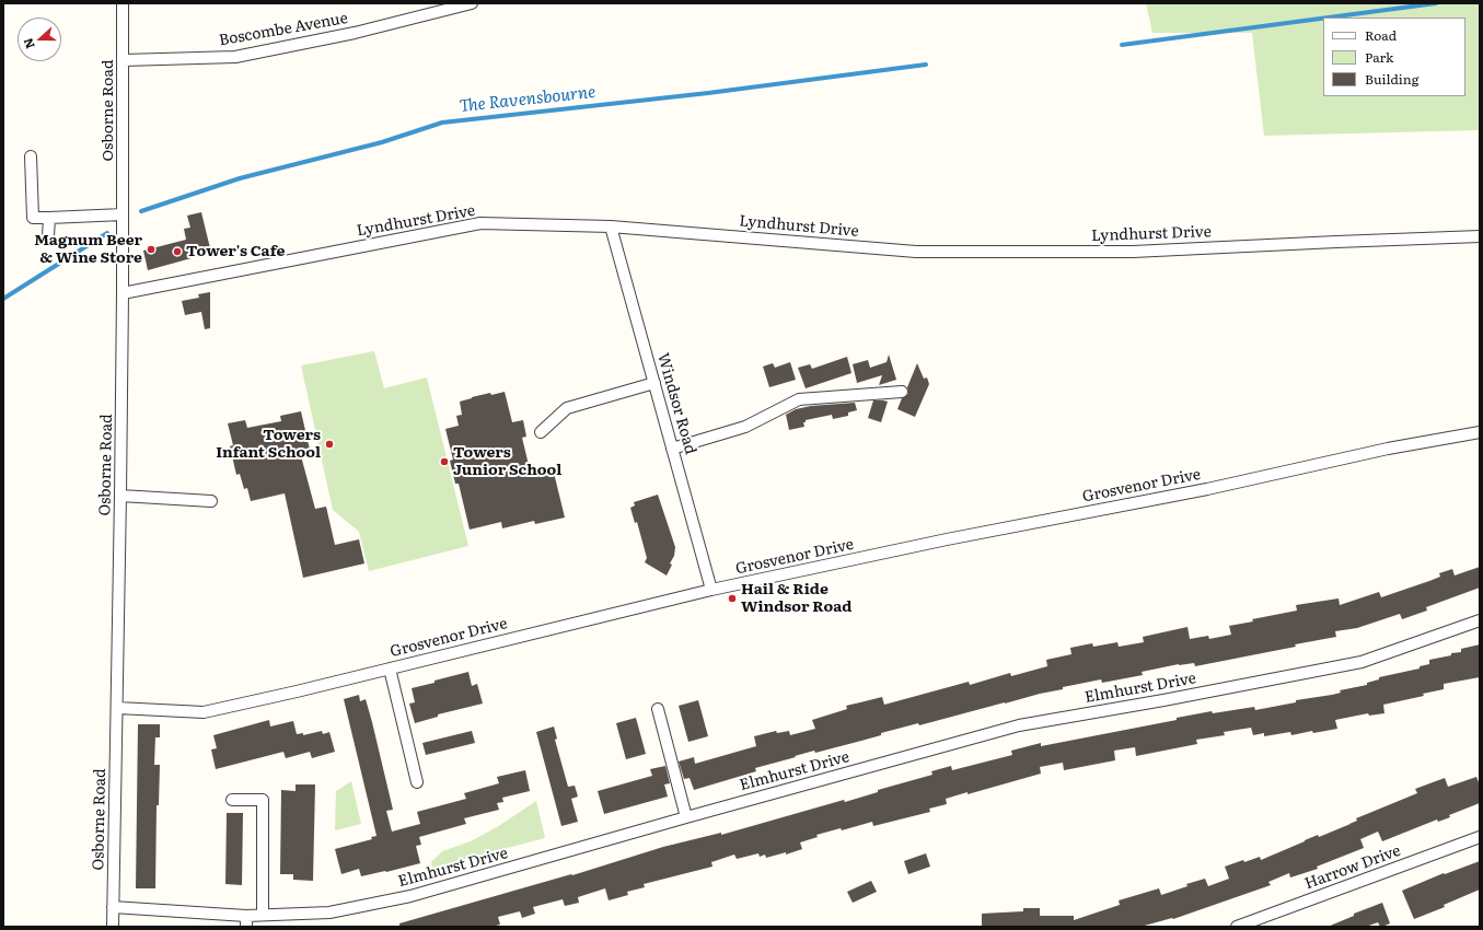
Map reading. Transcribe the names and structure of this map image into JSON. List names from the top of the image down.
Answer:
{
  "streets": {
    "street": [
      "Boscombe Avenue",
      "Osborne Road",
      "Lyndhurst Drive",
      "Windsor Road",
      "Grosvenor Drive",
      "Elmhurst Drive",
      "Harrow Drive"
    ]
  },
  "crossings": [
    ["Boscombe Avenue", "Osborne Road"],
    ["Osborne Road", "Lyndhurst Drive"],
    ["Osborne Road", "Grosvenor Drive"],
    ["Osborne Road", "Elmhurst Drive"],
    ["Lyndhurst Drive", "Windsor Road"],
    ["Windsor Road", "Grosvenor Drive"]
  ],
  "water": ["The Ravensbourne"],
  "places": [
    "Magnum Beer & Wine Store",
    "Tower's Cafe",
    "Towers Infant School",
    "Towers Junior School",
    "Hail & Ride Windsor Road"
  ],
  "legend": ["Road", "Park", "Building"],
  "north": "left"
}
